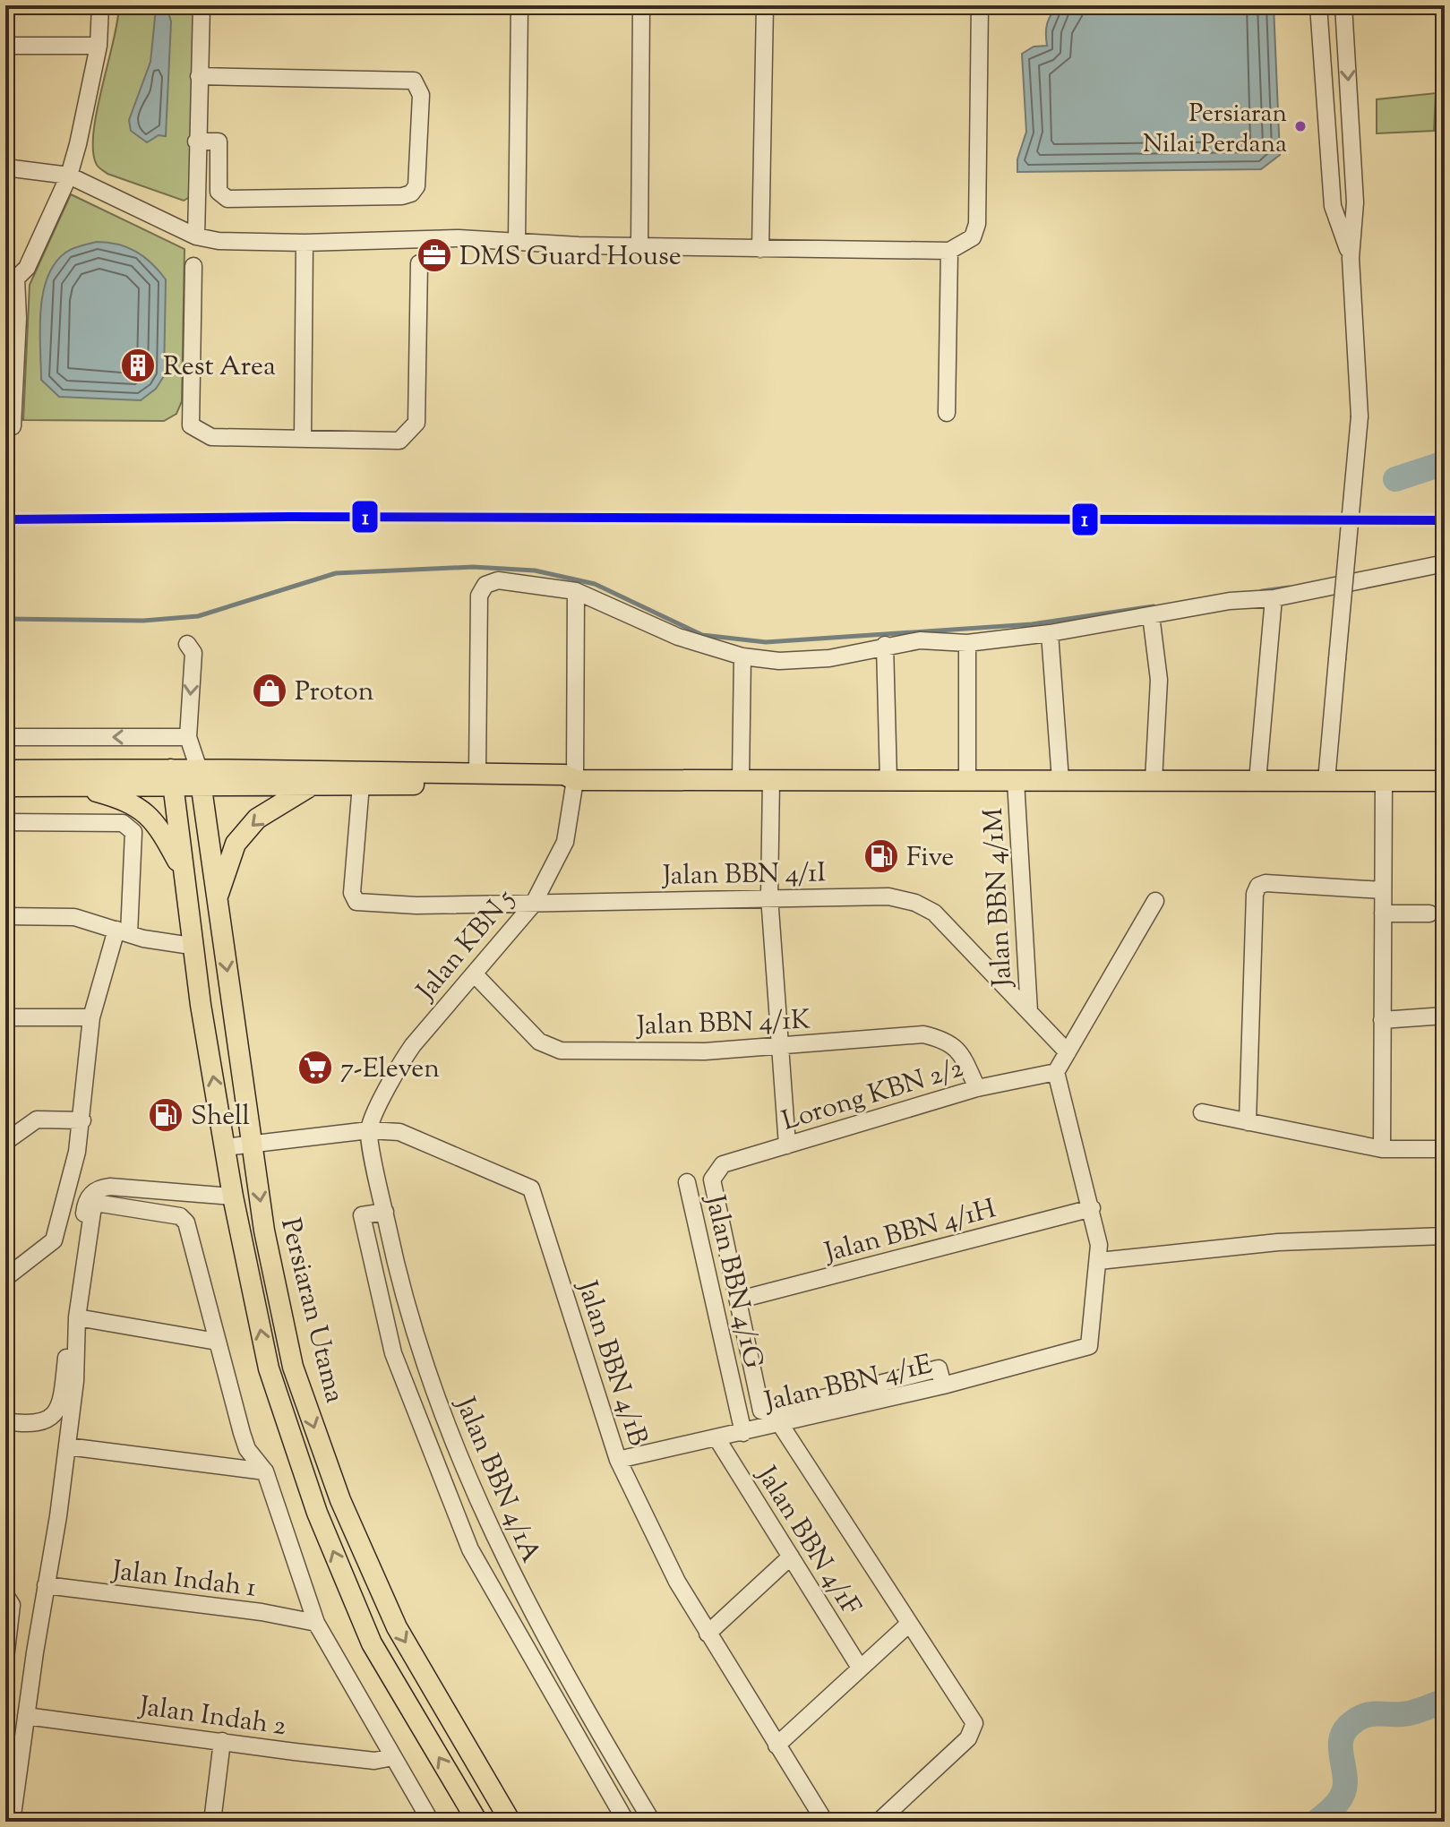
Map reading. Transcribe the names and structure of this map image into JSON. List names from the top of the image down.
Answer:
{
  "streets": {
    "main road": ["Persiaran Utama"],
    "street": [
      "Jalan BBN 4/1I",
      "Jalan BBN 4/1M",
      "Jalan KBN 5",
      "Jalan BBN 4/1K",
      "Lorong KBN 2/2",
      "Jalan BBN 4/1H",
      "Jalan BBN 4/1G",
      "Jalan BBN 4/1B",
      "Jalan BBN 4/1E",
      "Jalan BBN 4/1A",
      "Jalan BBN 4/1F",
      "Jalan Indah 1",
      "Jalan Indah 2"
    ]
  },
  "crossings": [
    ["Jalan BBN 4/1I", "Jalan BBN 4/1M"],
    ["Jalan BBN 4/1I", "Jalan KBN 5"],
    ["Jalan KBN 5", "Jalan BBN 4/1K"],
    ["Jalan KBN 5", "Jalan BBN 4/1B"],
    ["Jalan KBN 5", "Jalan BBN 4/1A"],
    ["Jalan BBN 4/1K", "Lorong KBN 2/2"],
    ["Lorong KBN 2/2", "Jalan BBN 4/1H"],
    ["Jalan BBN 4/1G", "Jalan BBN 4/1E"],
    ["Persiaran Utama", "Jalan BBN 4/1B"],
    ["Jalan BBN 4/1B", "Jalan BBN 4/1E"],
    ["Jalan BBN 4/1B", "Jalan BBN 4/1A"],
    ["Jalan BBN 4/1E", "Jalan BBN 4/1F"]
  ],
  "places": {
    "other": ["Persiaran Nilai Perdana"],
    "office": ["DMS Guard House"],
    "building": ["Rest Area"],
    "shop": ["Proton"],
    "fuel station": ["Five", "Shell"],
    "supermarket": ["7-Eleven"]
  },
  "lines": ["rail line 1"]
}
